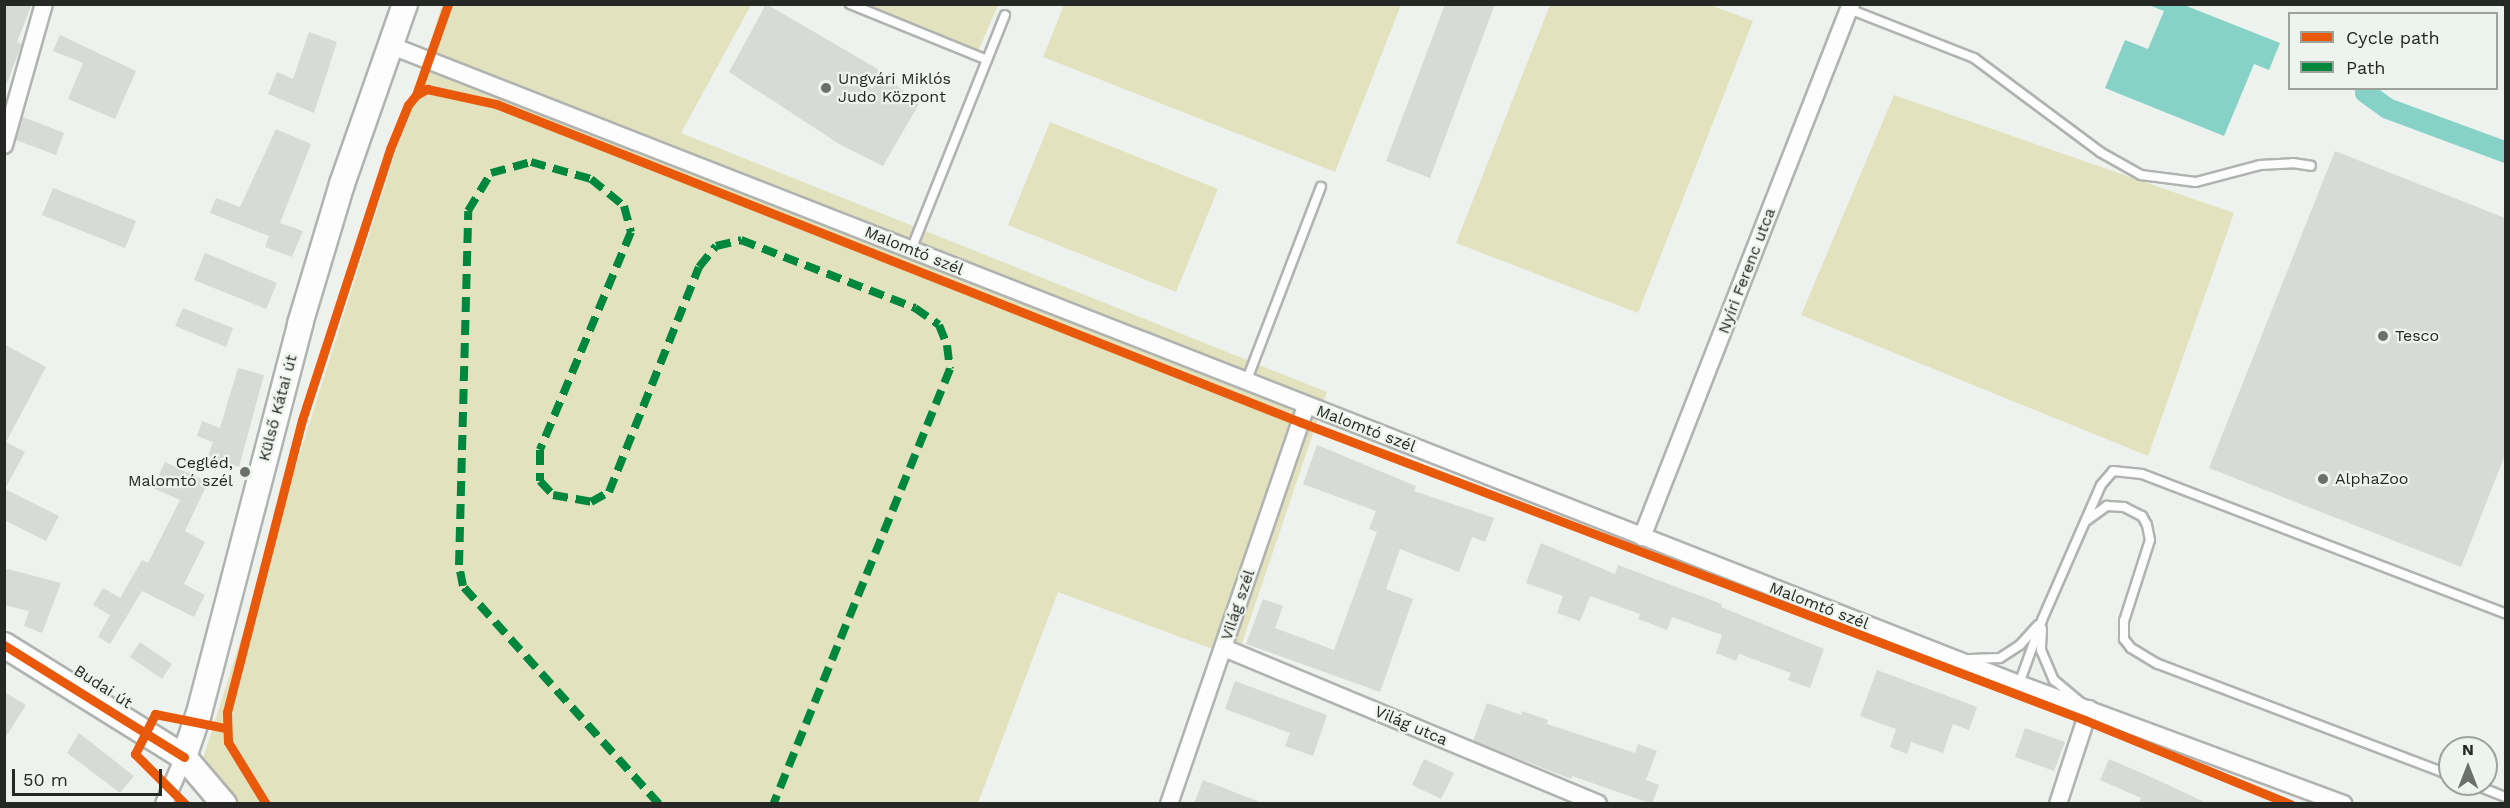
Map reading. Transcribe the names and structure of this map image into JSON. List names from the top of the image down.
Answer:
{
  "streets": {
    "main road": ["Külső Kátai út", "Budai út"],
    "street": [
      "Malomtó szél",
      "Nyíri Ferenc utca",
      "Világ szél",
      "Világ utca"
    ]
  },
  "crossings": [
    ["Malomtó szél", "Nyíri Ferenc utca"],
    ["Malomtó szél", "Külső Kátai út"],
    ["Malomtó szél", "Világ szél"],
    ["Külső Kátai út", "Budai út"],
    ["Világ szél", "Világ utca"]
  ],
  "places": [
    "Ungvári Miklós Judo Központ",
    "Tesco",
    "Cegléd, Malomtó szél",
    "AlphaZoo"
  ],
  "legend": ["Cycle path", "Path"],
  "scale_bar": "50 m",
  "north": "top"
}
